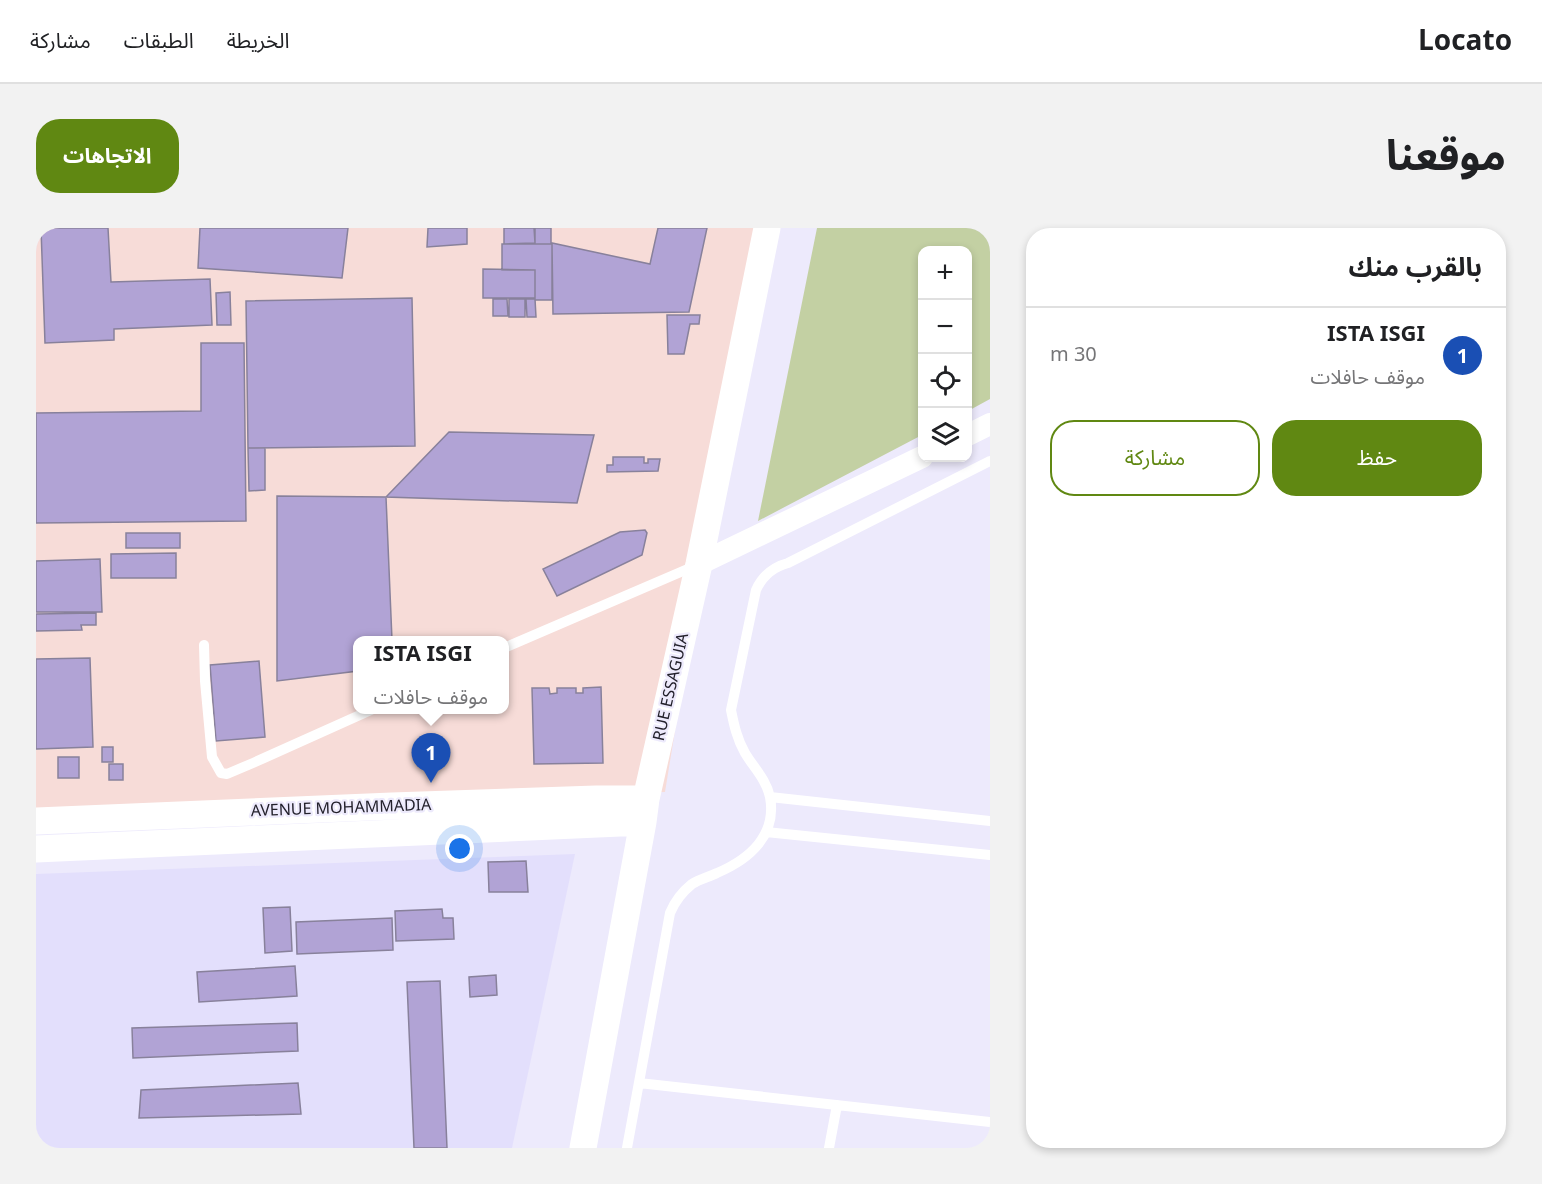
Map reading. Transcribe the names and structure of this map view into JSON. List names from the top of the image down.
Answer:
{
  "streets": {
    "street": ["RUE ESSAGUIA", "AVENUE MOHAMMADIA"]
  },
  "crossings": [
    ["RUE ESSAGUIA", "AVENUE MOHAMMADIA"]
  ],
  "page": {
    "header": "Locato",
    "nav": ["الخريطة", "الطبقات", "مشاركة"],
    "title": "موقعنا",
    "buttons": [
      "الاتجاهات",
      ["حفظ", "مشاركة"]
    ],
    "heading": "بالقرب منك",
    "map_buttons": ["+", "−"],
    "list": [
      {
        "mark": "1",
        "name": "ISTA ISGI",
        "note": "موقف حافلات",
        "value": "30 m"
      }
    ],
    "popup": ["ISTA ISGI", "موقف حافلات"],
    "pins": "1"
  }
}
